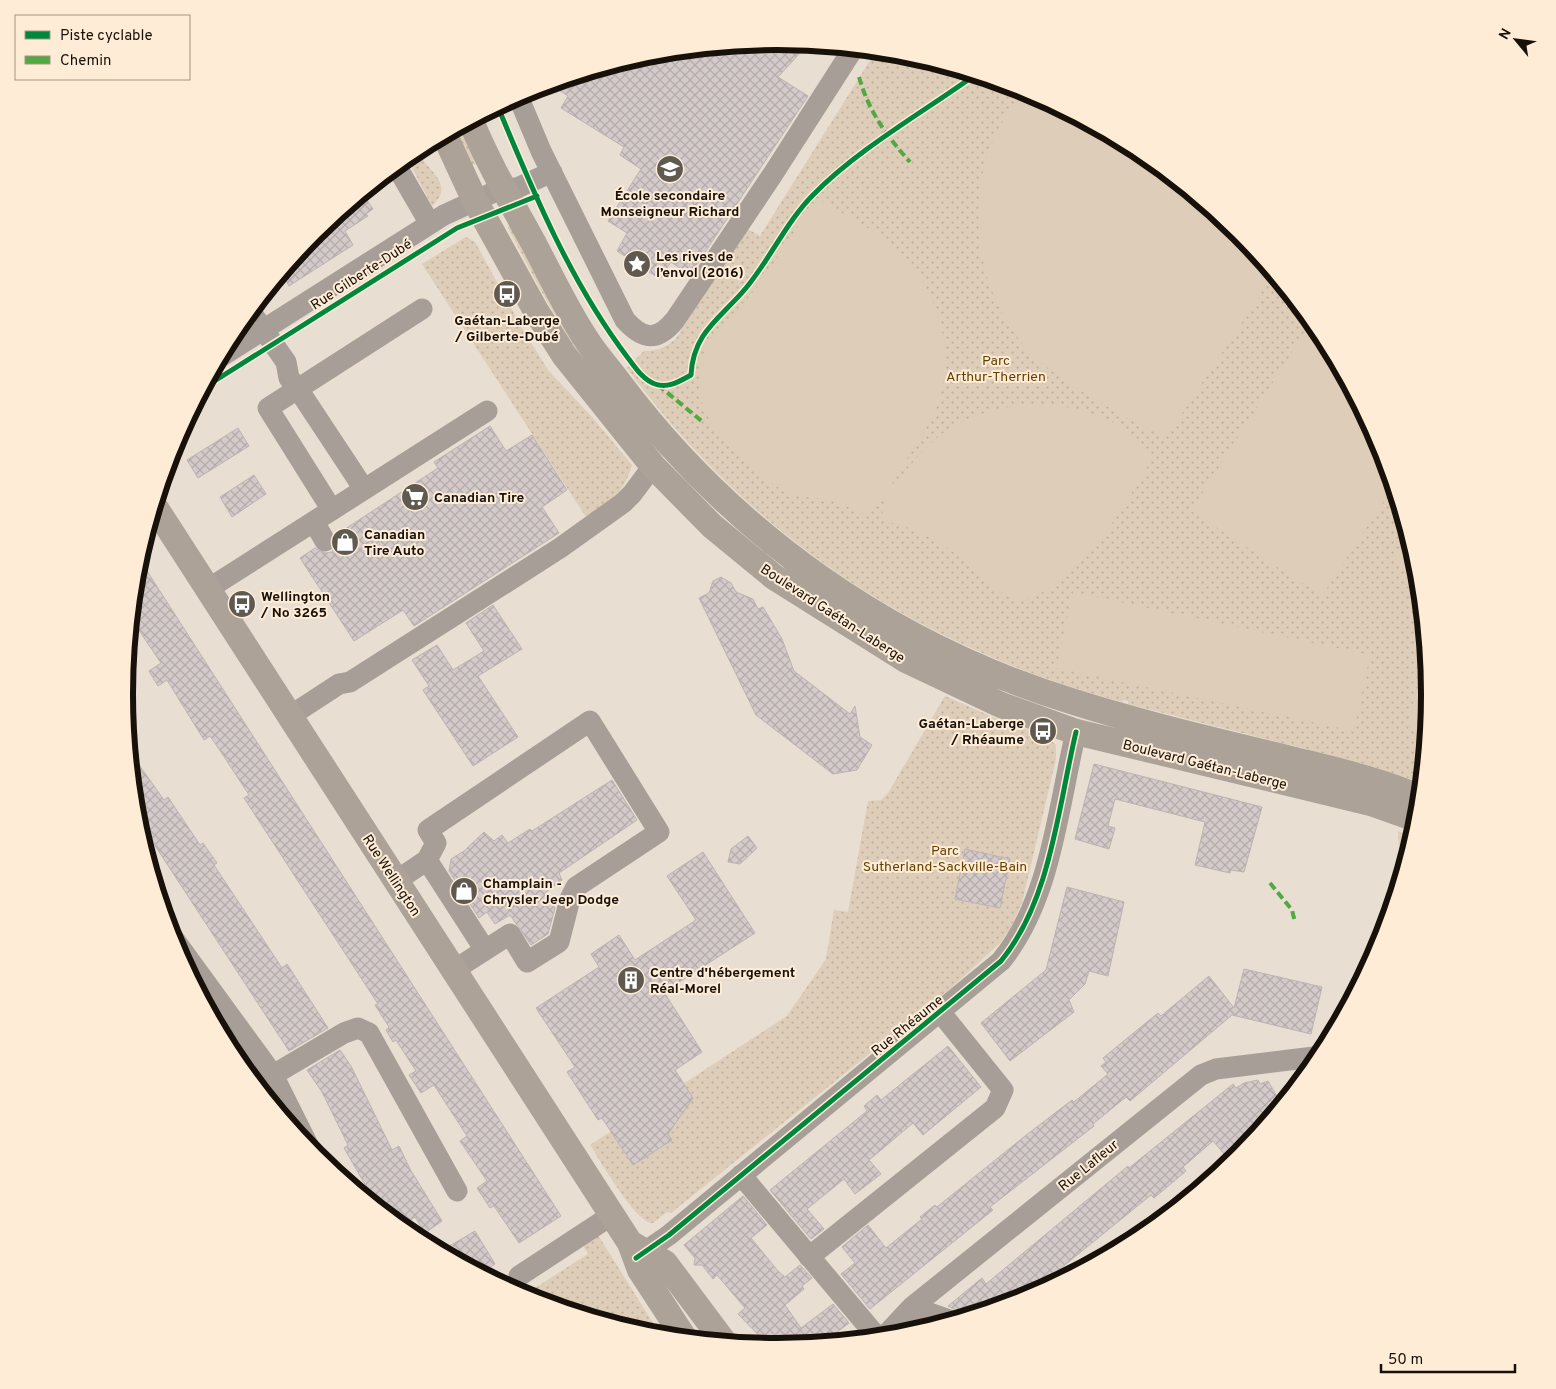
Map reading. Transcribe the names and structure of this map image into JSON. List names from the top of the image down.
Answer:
{
  "streets": {
    "main road": ["Boulevard Gaétan-Laberge", "Rue Wellington"],
    "street": ["Rue Gilberte-Dubé", "Rue Rhéaume", "Rue Lafleur"]
  },
  "crossings": [
    ["Rue Gilberte-Dubé", "Boulevard Gaétan-Laberge"],
    ["Boulevard Gaétan-Laberge", "Rue Rhéaume"],
    ["Rue Wellington", "Rue Rhéaume"]
  ],
  "parks": ["Parc Arthur-Therrien", "Parc Sutherland-Sackville-Bain"],
  "places": {
    "school or university": ["École secondaire Monseigneur Richard"],
    "place": ["Les rives de l’envol (2016)"],
    "bus stop": ["Gaétan-Laberge / Gilberte-Dubé", "Wellington / No 3265", "Gaétan-Laberge / Rhéaume"],
    "supermarket": ["Canadian Tire"],
    "shop": ["Canadian Tire Auto", "Champlain - Chrysler Jeep Dodge"],
    "building": ["Centre d'hébergement Réal-Morel"]
  },
  "legend": ["Piste cyclable", "Chemin"],
  "scale_bar": "50 m",
  "north": "top left"
}
